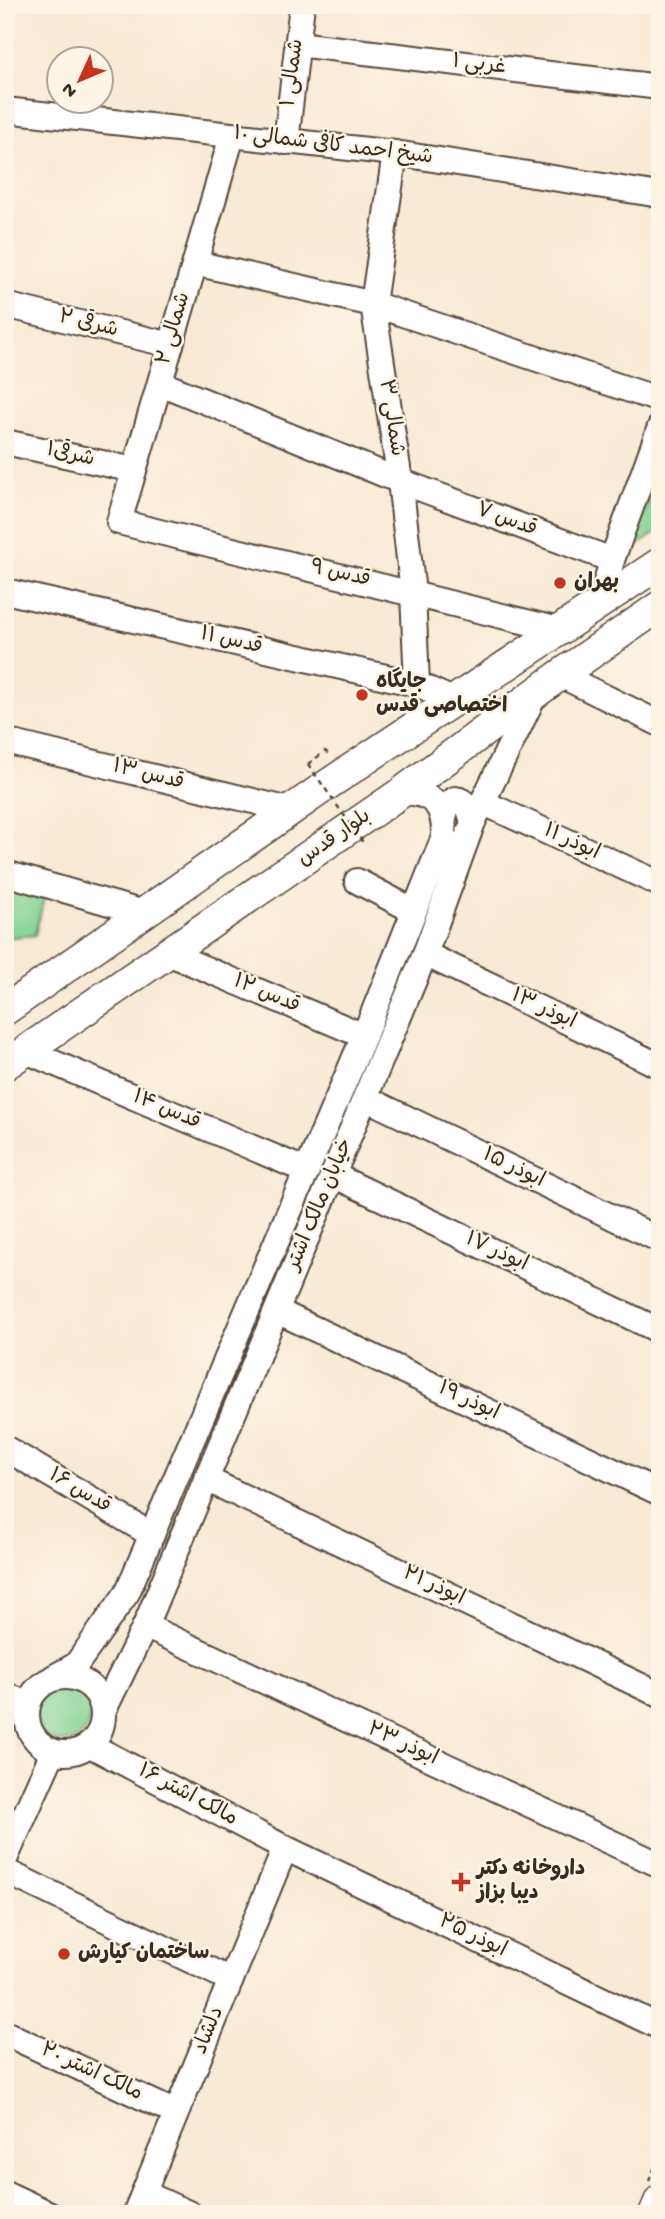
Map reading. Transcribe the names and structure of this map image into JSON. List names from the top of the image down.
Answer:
{
  "streets": {
    "main road": ["بلوار قدس"],
    "street": [
      "۱ غربی",
      "۱ شمالی",
      "شیخ احمد کافی شمالی ۱۰",
      "شرقی ۲",
      "شمالی ۲",
      "شمالی ۳",
      "شرقی۱",
      "قدس ۷",
      "قدس ۹",
      "قدس ۱۱",
      "قدس ۱۳",
      "ابوذر ۱۱",
      "قدس ۱۲",
      "ابوذر ۱۳",
      "قدس ۱۴",
      "ابوذر ۱۵",
      "خیابان مالک اشتر",
      "ابوذر ۱۷",
      "ابوذر ۱۹",
      "قدس ۱۶",
      "ابوذر ۲۱",
      "ابوذر ۲۳",
      "مالک اشتر ۱۶",
      "ابوذر ۲۵",
      "دلشاد",
      "مالک اشتر ۲۰"
    ]
  },
  "crossings": [
    ["۱ غربی", "۱ شمالی"],
    ["۱ شمالی", "شیخ احمد کافی شمالی ۱۰"],
    ["شیخ احمد کافی شمالی ۱۰", "شمالی ۲"],
    ["شیخ احمد کافی شمالی ۱۰", "شمالی ۳"],
    ["شرقی ۲", "شمالی ۲"],
    ["شمالی ۲", "شرقی۱"],
    ["شمالی ۲", "قدس ۷"],
    ["شمالی ۲", "قدس ۹"],
    ["شمالی ۳", "قدس ۷"],
    ["شمالی ۳", "قدس ۹"],
    ["شمالی ۳", "قدس ۱۱"],
    ["بلوار قدس", "قدس ۱۲"],
    ["بلوار قدس", "قدس ۱۴"],
    ["بلوار قدس", "خیابان مالک اشتر"],
    ["ابوذر ۱۱", "خیابان مالک اشتر"],
    ["قدس ۱۲", "خیابان مالک اشتر"],
    ["ابوذر ۱۳", "خیابان مالک اشتر"],
    ["قدس ۱۴", "خیابان مالک اشتر"],
    ["ابوذر ۱۵", "خیابان مالک اشتر"],
    ["خیابان مالک اشتر", "ابوذر ۱۷"],
    ["خیابان مالک اشتر", "ابوذر ۱۹"],
    ["خیابان مالک اشتر", "قدس ۱۶"],
    ["خیابان مالک اشتر", "ابوذر ۲۱"],
    ["خیابان مالک اشتر", "ابوذر ۲۳"],
    ["خیابان مالک اشتر", "مالک اشتر ۱۶"],
    ["مالک اشتر ۱۶", "ابوذر ۲۵"],
    ["مالک اشتر ۱۶", "دلشاد"],
    ["ابوذر ۲۵", "دلشاد"],
    ["دلشاد", "مالک اشتر ۲۰"]
  ],
  "places": {
    "other": ["بهران", "جایگاه اختصاصی قدس", "ساختمان کیارش"],
    "health": ["داروخانه دکتر دیبا بزاز"]
  },
  "north": "bottom left"
}
